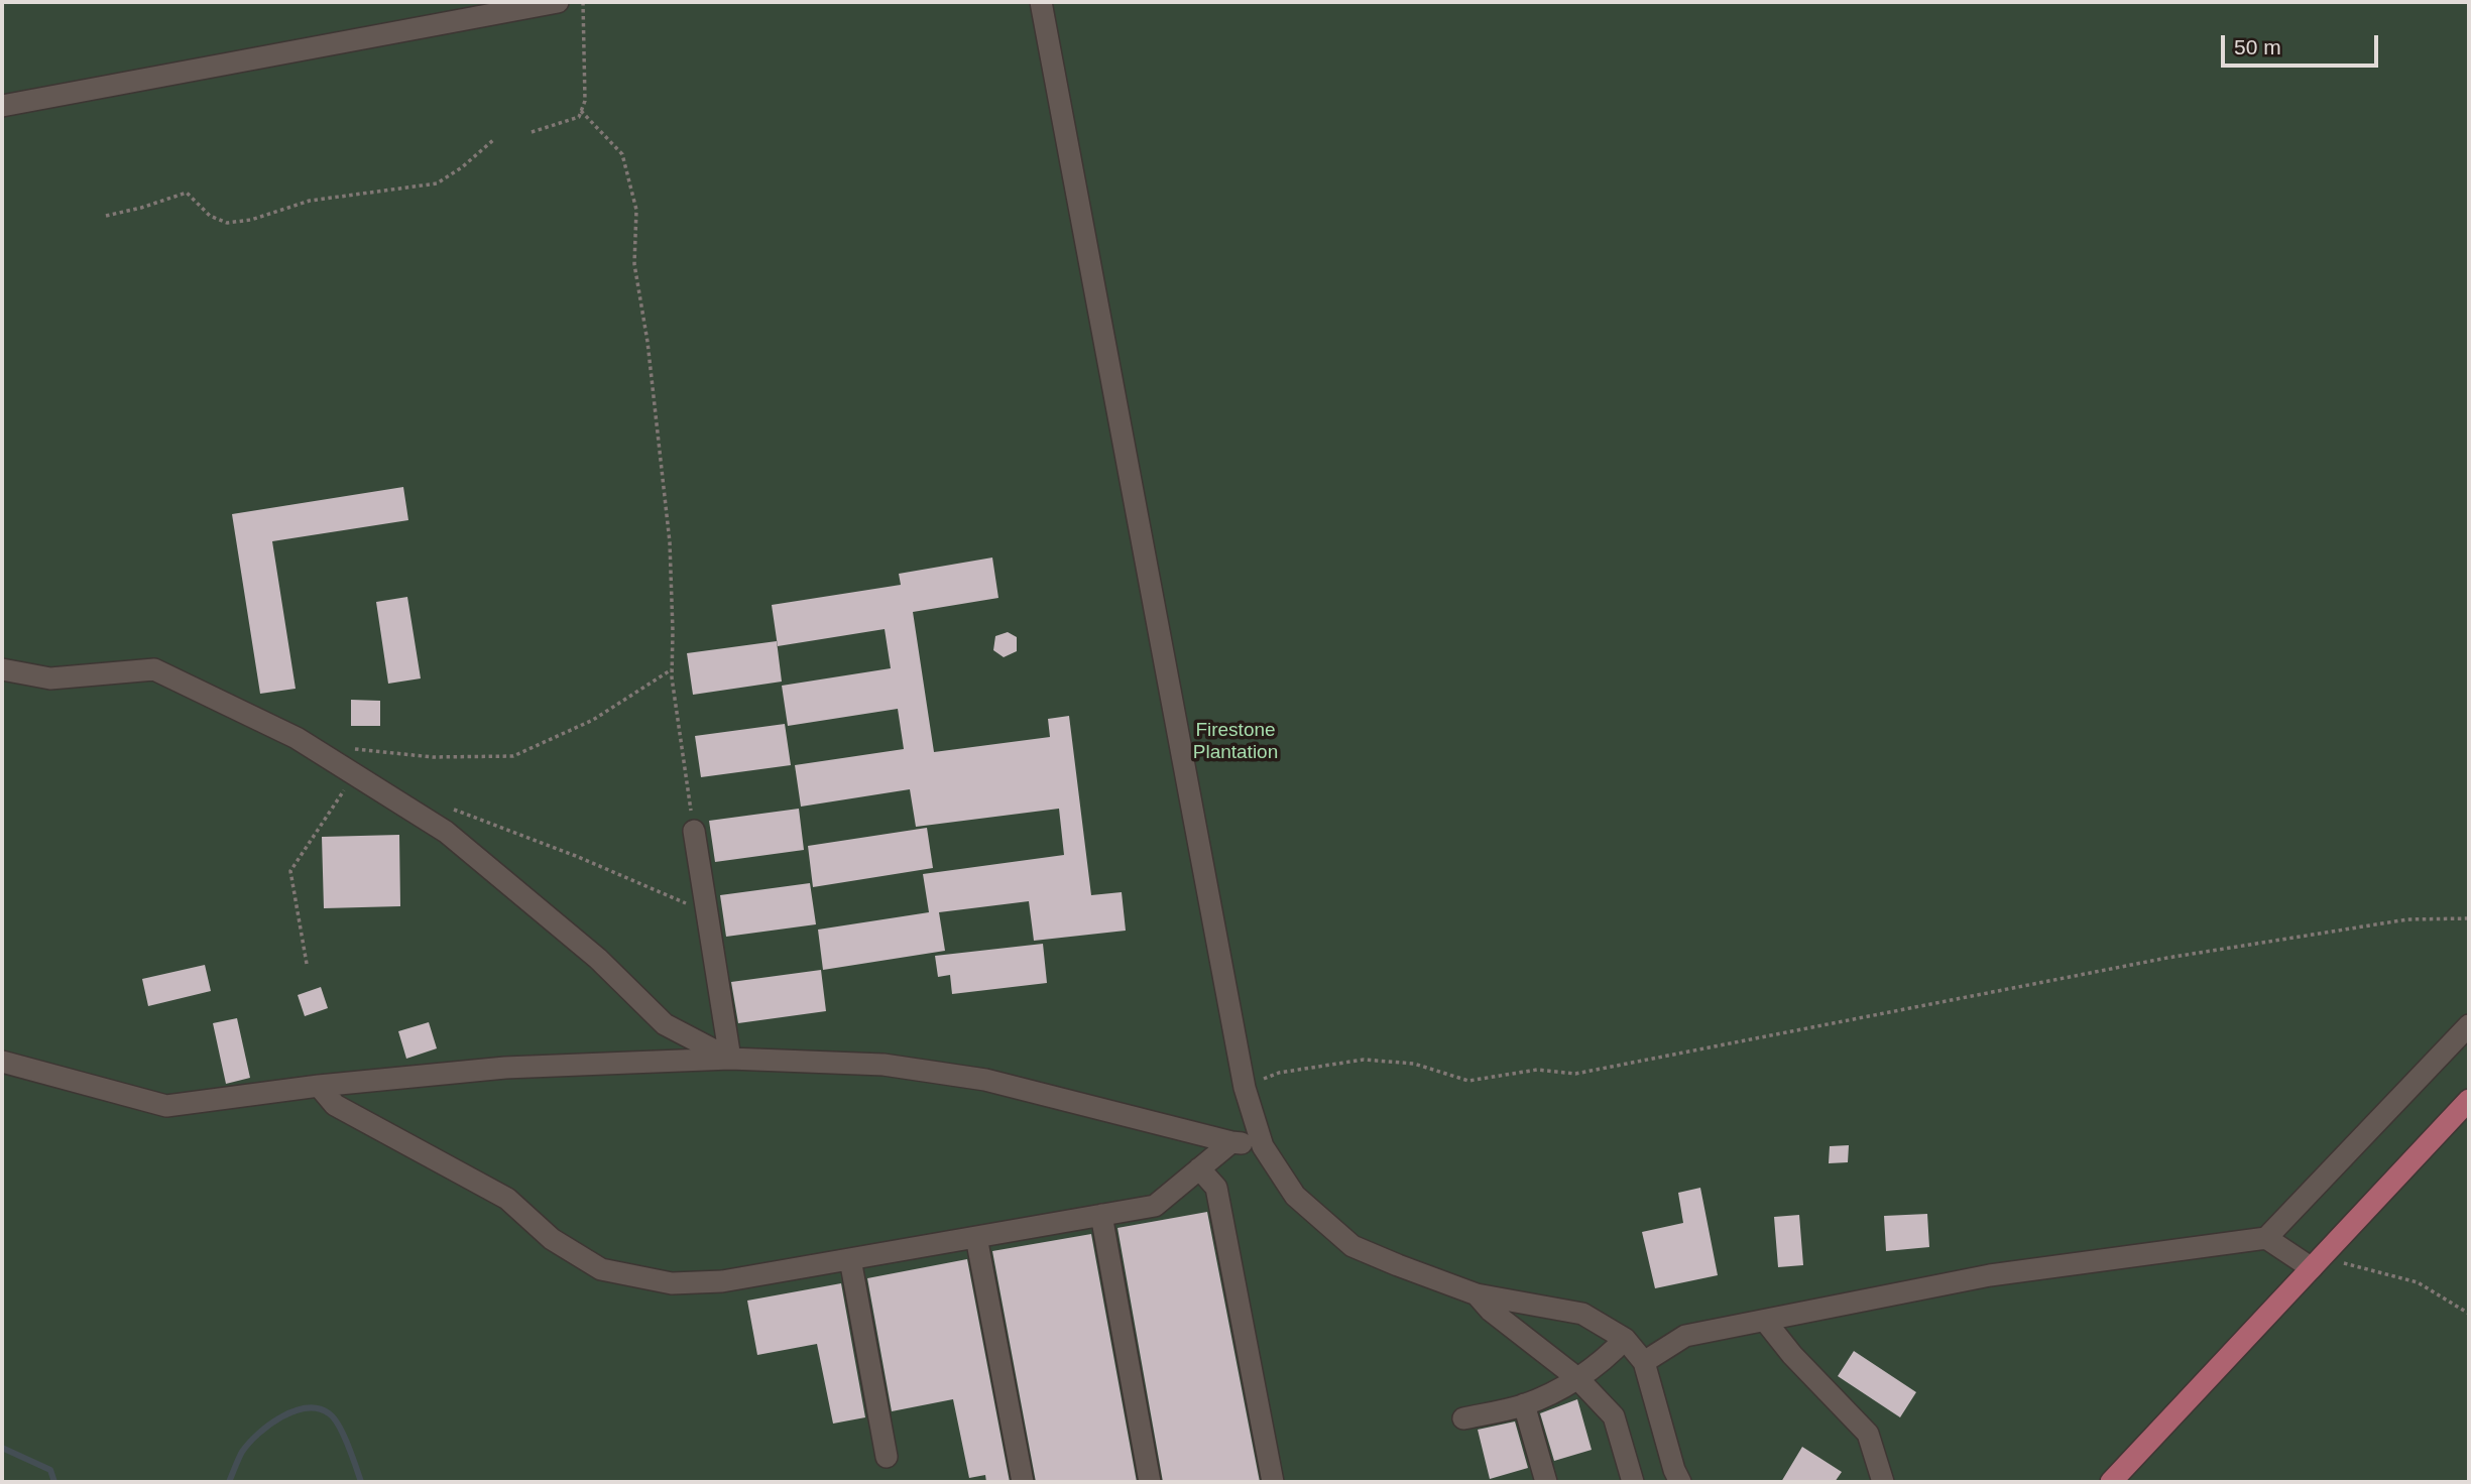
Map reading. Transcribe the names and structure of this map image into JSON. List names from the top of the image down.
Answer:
{
  "parks": ["Firestone Plantation"],
  "scale_bar": "50 m"
}
